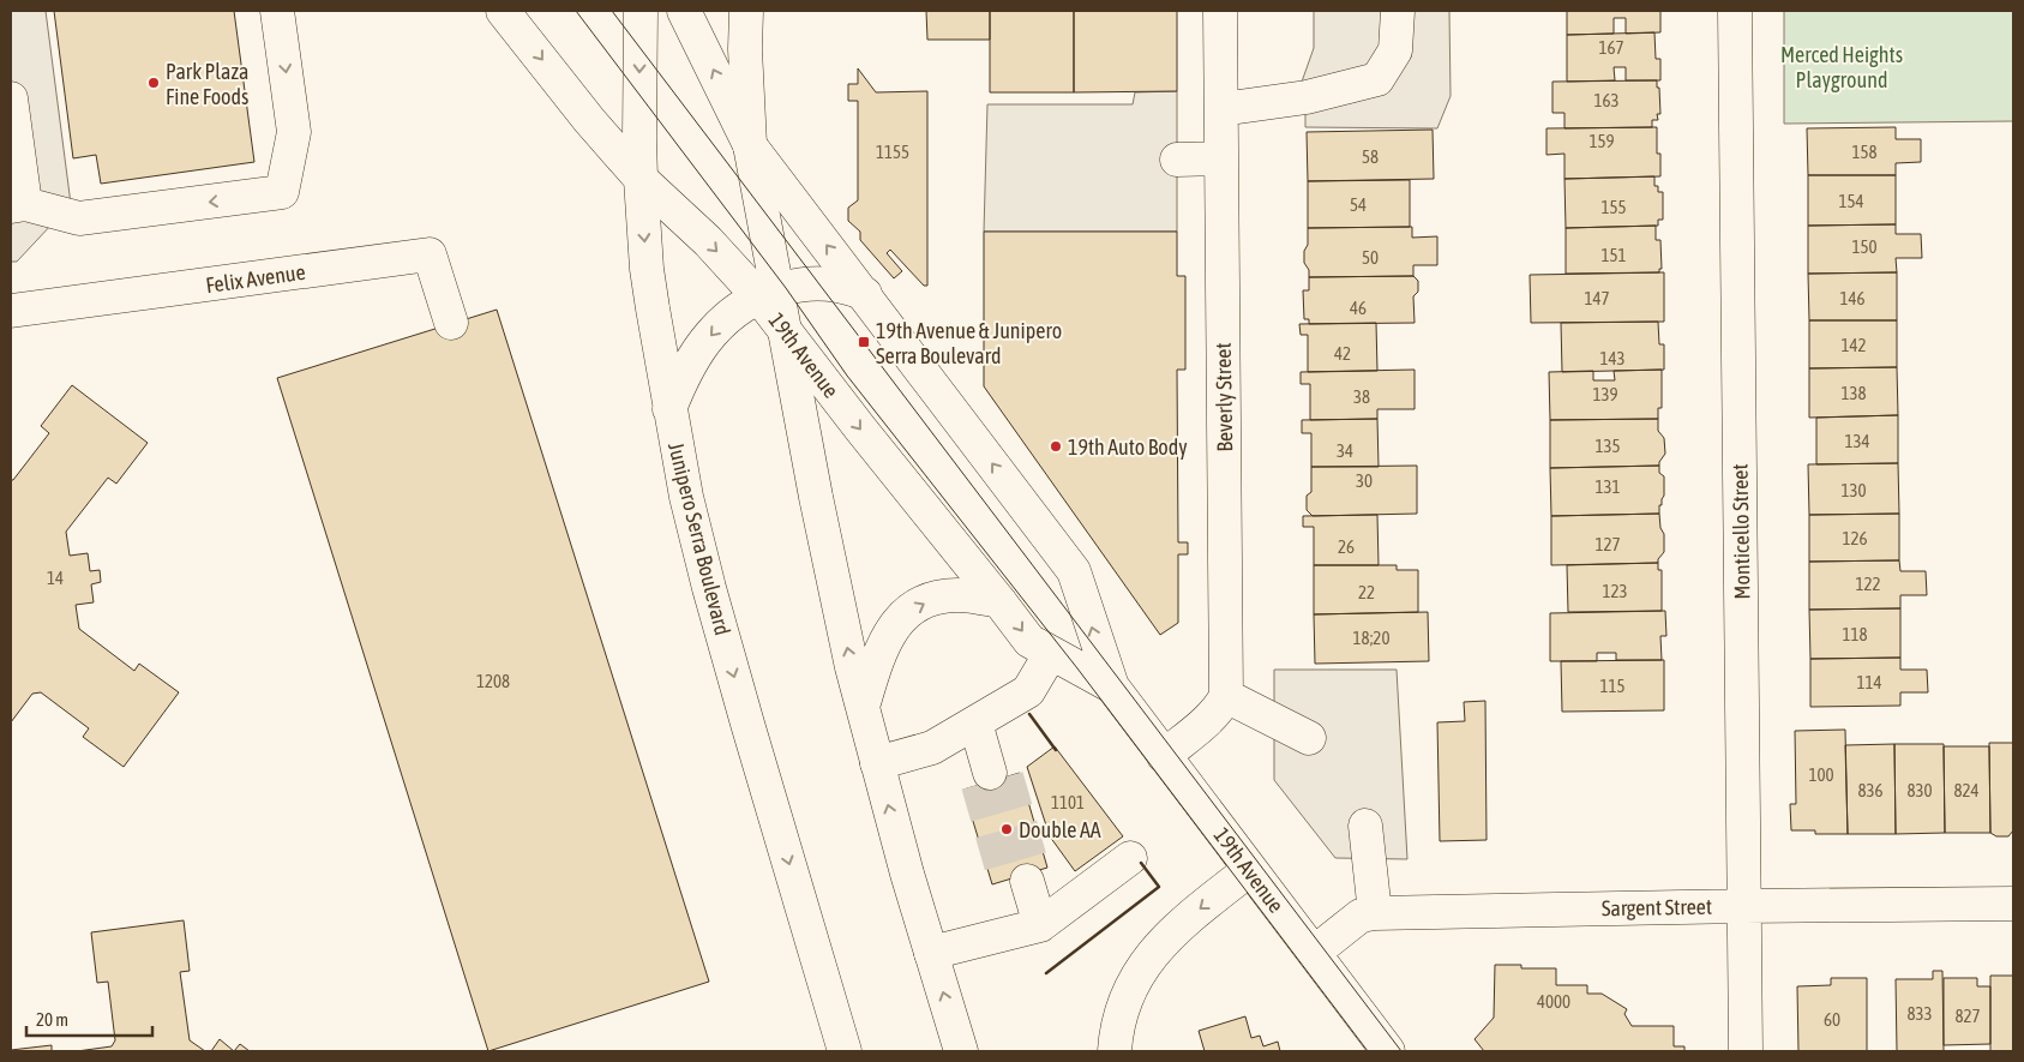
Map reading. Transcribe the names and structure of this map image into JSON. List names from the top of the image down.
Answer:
{
  "streets": {
    "main road": [
      "Felix Avenue",
      "19th Avenue",
      "Beverly Street",
      "Monticello Street",
      "Junipero Serra Boulevard",
      "Sargent Street"
    ]
  },
  "crossings": [
    ["19th Avenue", "Junipero Serra Boulevard"],
    ["19th Avenue", "Sargent Street"],
    ["Monticello Street", "Sargent Street"]
  ],
  "parks": ["Merced Heights Playground"],
  "places": {
    "other": ["Park Plaza Fine Foods", "19th Auto Body", "Double AA"],
    "transit": ["19th Avenue & Junipero Serra Boulevard"]
  },
  "house_numbers": [
    "167",
    "163",
    "159",
    "1155",
    "158",
    "58",
    "154",
    "54",
    "155",
    "150",
    "151",
    "50",
    "147",
    "146",
    "46",
    "142",
    "42",
    "143",
    "138",
    "139",
    "38",
    "134",
    "135",
    "34",
    "30",
    "131",
    "130",
    "126",
    "127",
    "26",
    "14",
    "122",
    "123",
    "22",
    "118",
    "18;20",
    "1208",
    "114",
    "115",
    "100",
    "836",
    "830",
    "824",
    "1101",
    "4000",
    "833",
    "827",
    "60"
  ],
  "scale_bar": "20 m"
}
